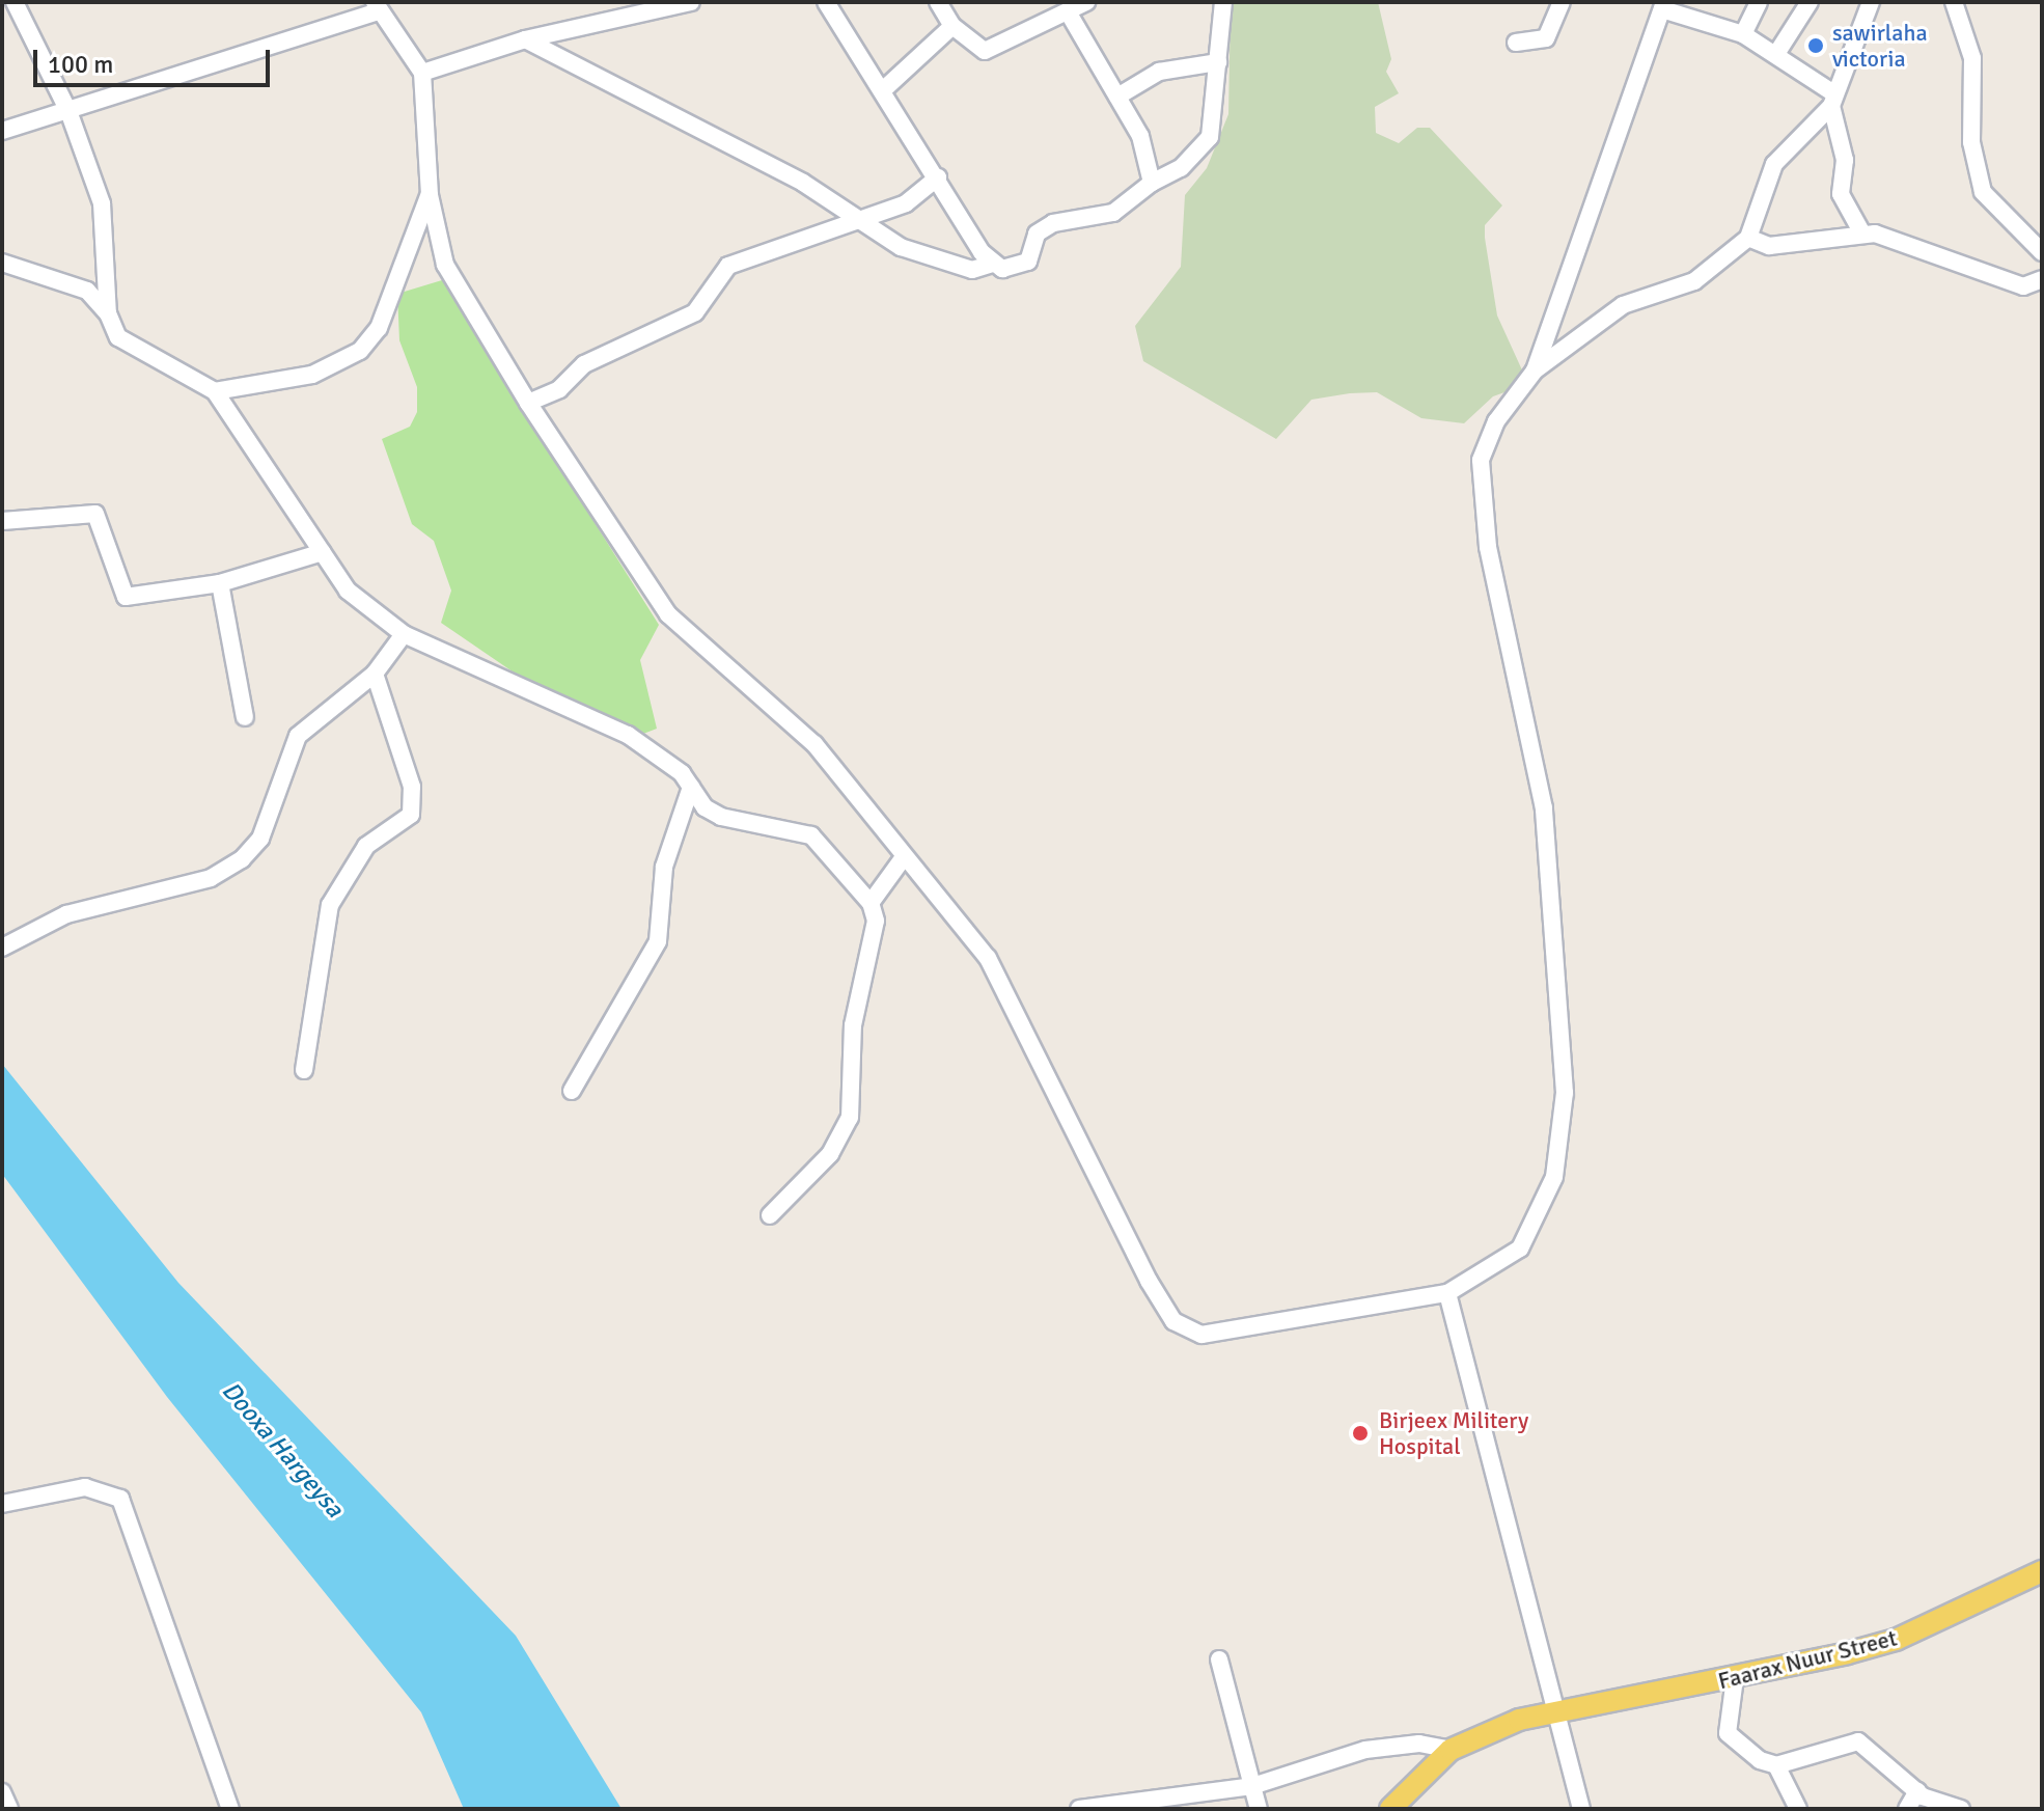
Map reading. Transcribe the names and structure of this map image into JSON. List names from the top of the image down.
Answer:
{
  "streets": {
    "main road": ["Faarax Nuur Street"]
  },
  "water": ["Dooxa Hargeysa"],
  "places": ["sawirlaha victoria", "Birjeex Militery Hospital"],
  "scale_bar": "100 m"
}
